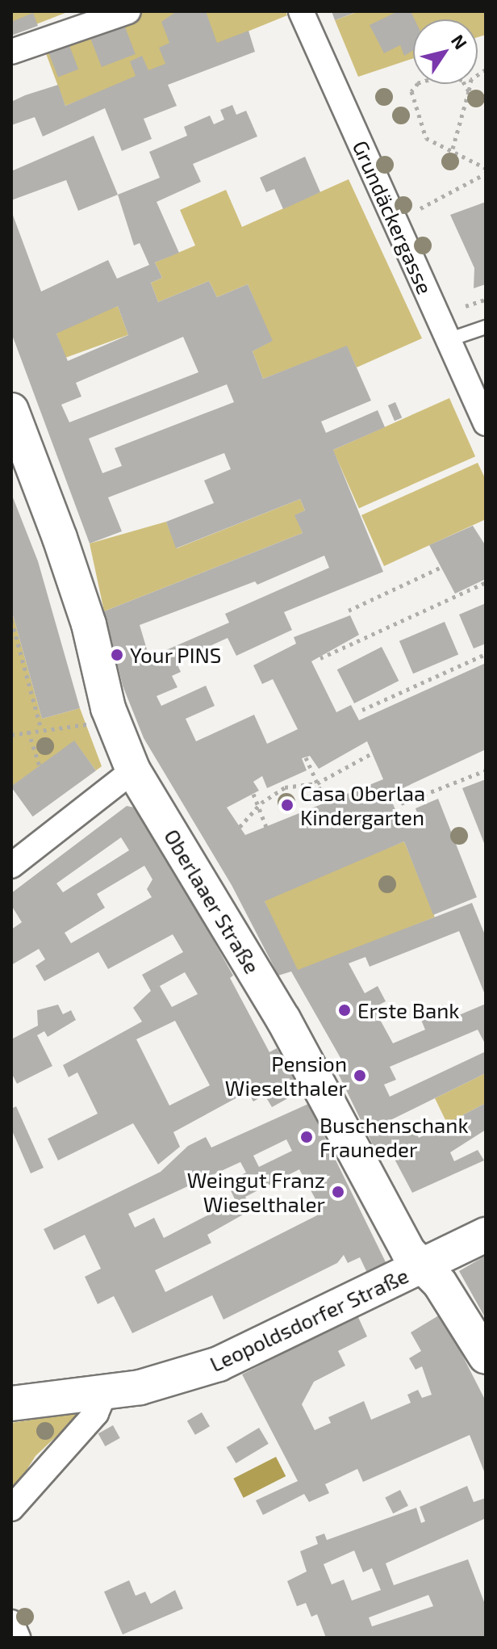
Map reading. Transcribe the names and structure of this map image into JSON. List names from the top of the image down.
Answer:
{
  "streets": {
    "main road": ["Oberlaaer Straße", "Leopoldsdorfer Straße"],
    "street": ["Grundäckergasse"]
  },
  "crossings": [
    ["Oberlaaer Straße", "Leopoldsdorfer Straße"]
  ],
  "places": [
    "Your PINS",
    "Casa Oberlaa Kindergarten",
    "Erste Bank",
    "Pension Wieselthaler",
    "Buschenschank Frauneder",
    "Weingut Franz Wieselthaler"
  ],
  "north": "top right"
}
